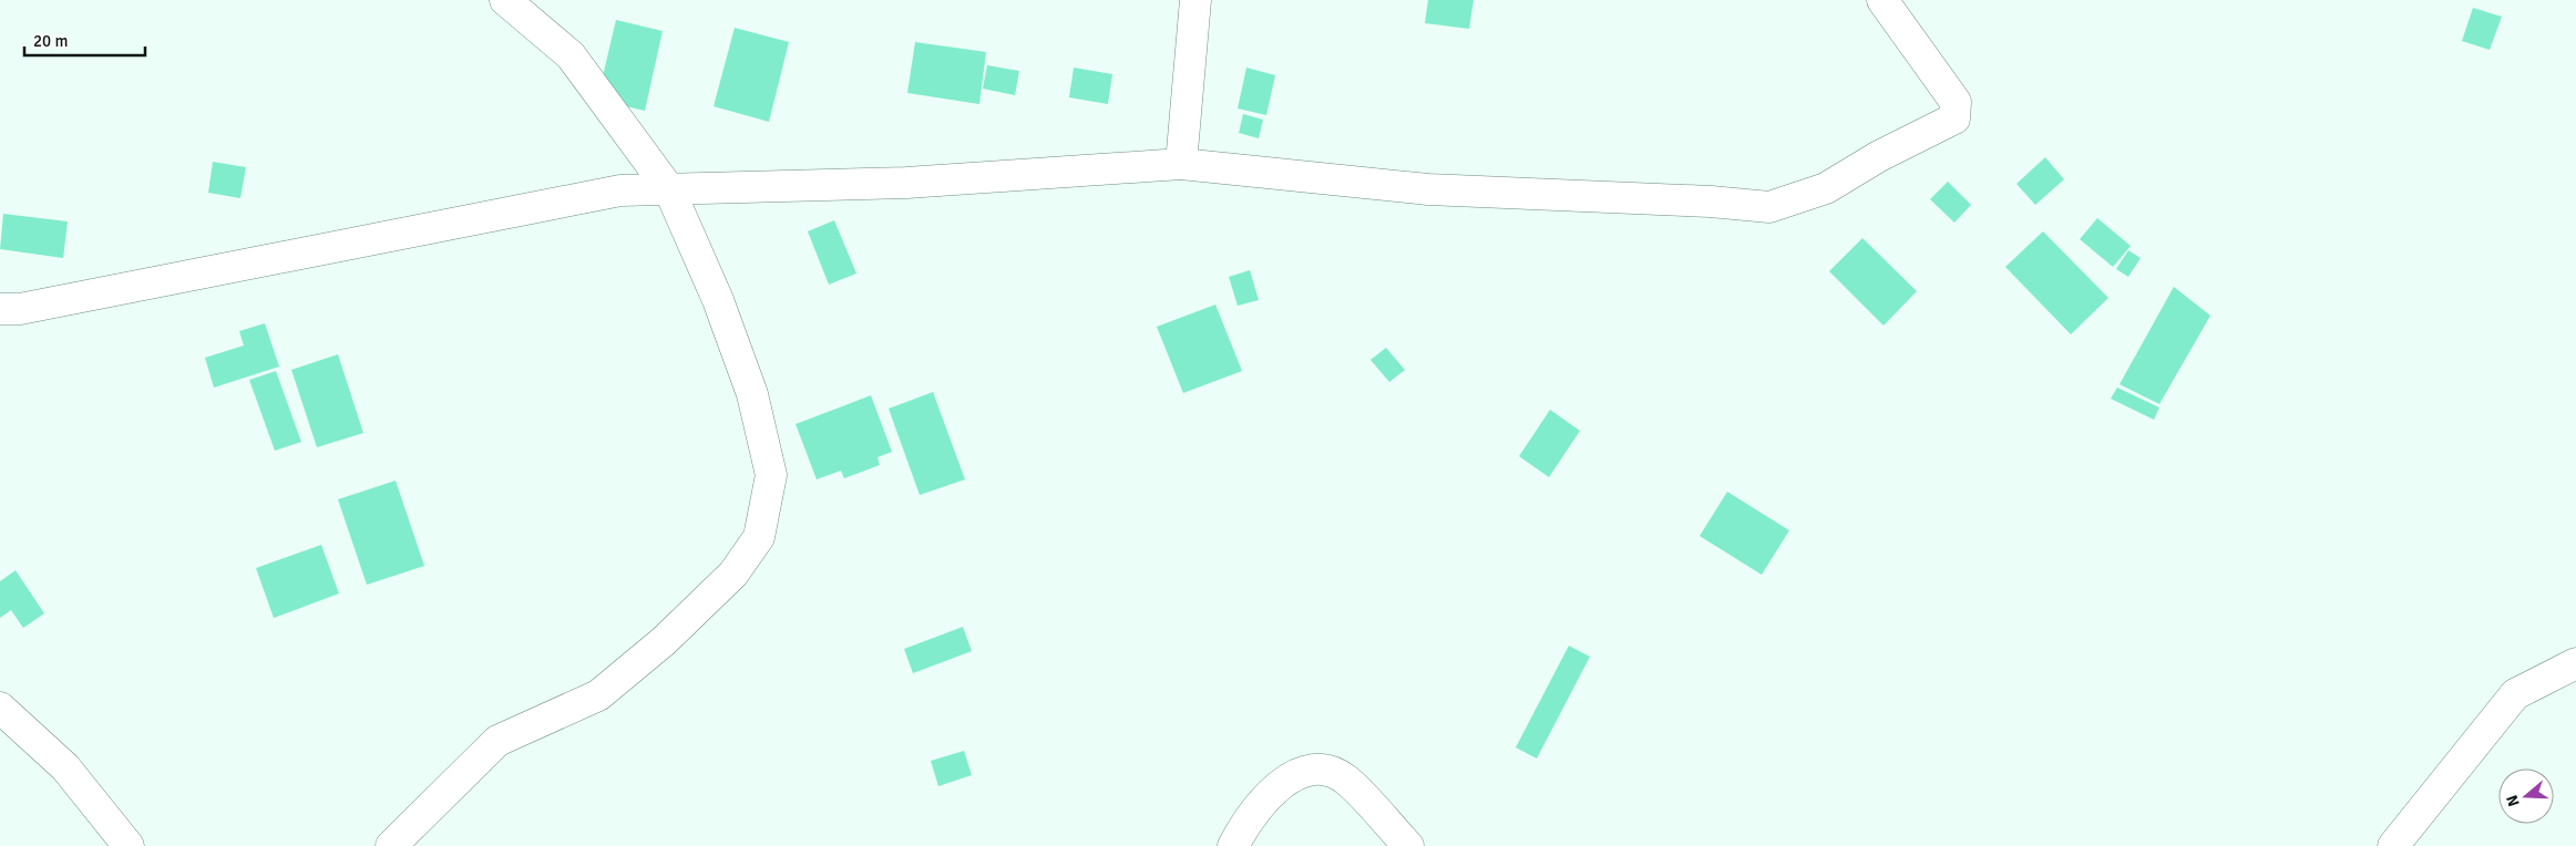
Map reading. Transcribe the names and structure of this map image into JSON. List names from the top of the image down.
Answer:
{
  "scale_bar": "20 m",
  "north": "left"
}
